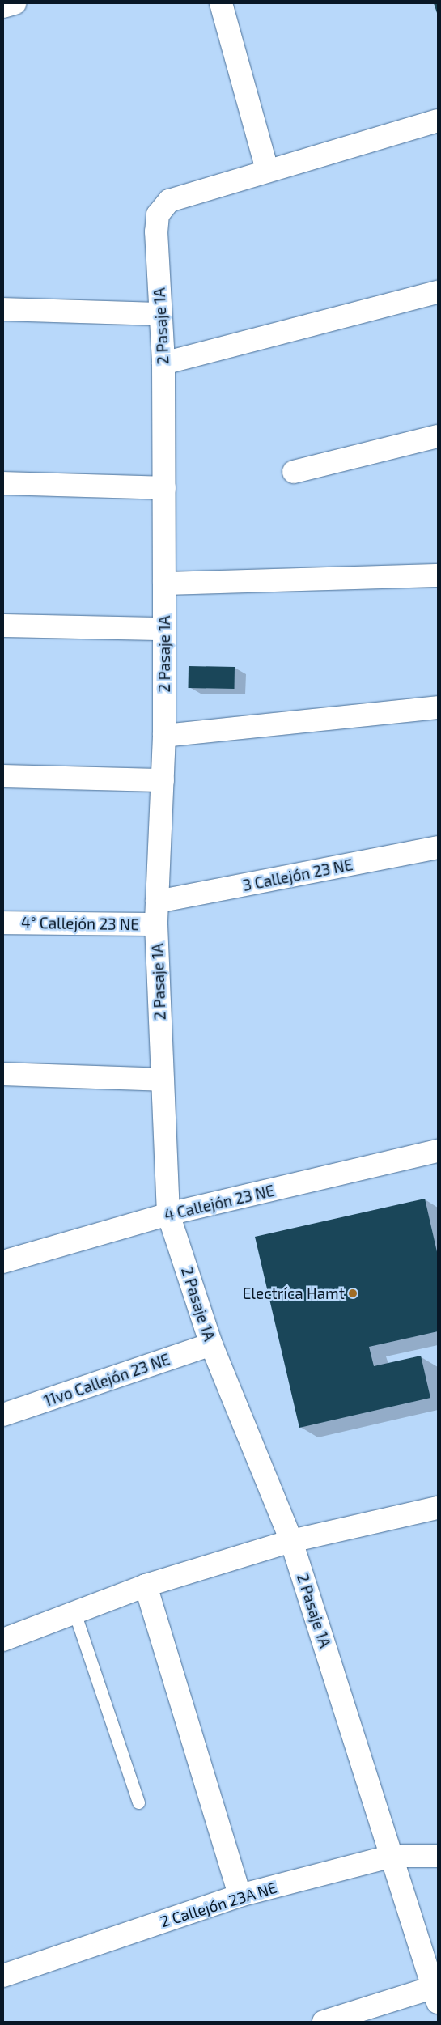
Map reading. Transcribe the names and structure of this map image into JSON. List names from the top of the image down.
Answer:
{
  "streets": {
    "street": [
      "2 Pasaje 1A",
      "3 Callejón 23 NE",
      "4° Callejón 23 NE",
      "4 Callejón 23 NE",
      "11vo Callejón 23 NE",
      "2 Callejón 23A NE"
    ]
  },
  "crossings": [
    ["2 Pasaje 1A", "3 Callejón 23 NE"],
    ["2 Pasaje 1A", "4° Callejón 23 NE"],
    ["2 Pasaje 1A", "4 Callejón 23 NE"],
    ["2 Pasaje 1A", "11vo Callejón 23 NE"],
    ["2 Pasaje 1A", "2 Callejón 23A NE"]
  ],
  "places": ["Electríca Hamt"]
}
